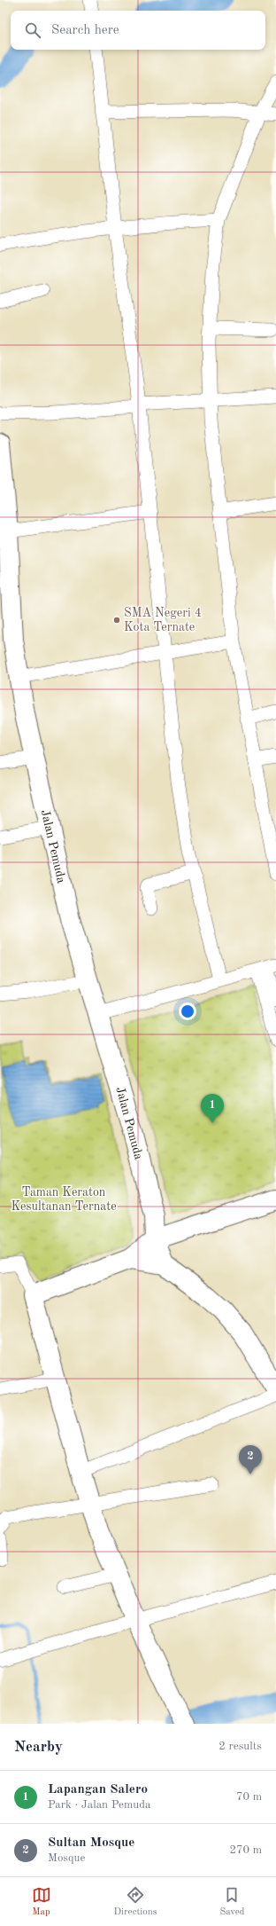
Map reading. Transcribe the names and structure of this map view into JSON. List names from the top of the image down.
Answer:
{
  "streets": {
    "main road": ["Jalan Pemuda"]
  },
  "parks": ["Taman Keraton Kesultanan Ternate"],
  "places": ["SMA Negeri 4 Kota Ternate"],
  "page": {
    "search": "Search here",
    "pins": ["1", "2"],
    "heading": ["Nearby", "2 results"],
    "list": [
      {
        "mark": "1",
        "name": "Lapangan Salero",
        "note": "Park · Jalan Pemuda",
        "value": "70 m"
      },
      {
        "mark": "2",
        "name": "Sultan Mosque",
        "note": "Mosque",
        "value": "270 m"
      }
    ],
    "nav": ["Map", "Directions", "Saved"]
  }
}
